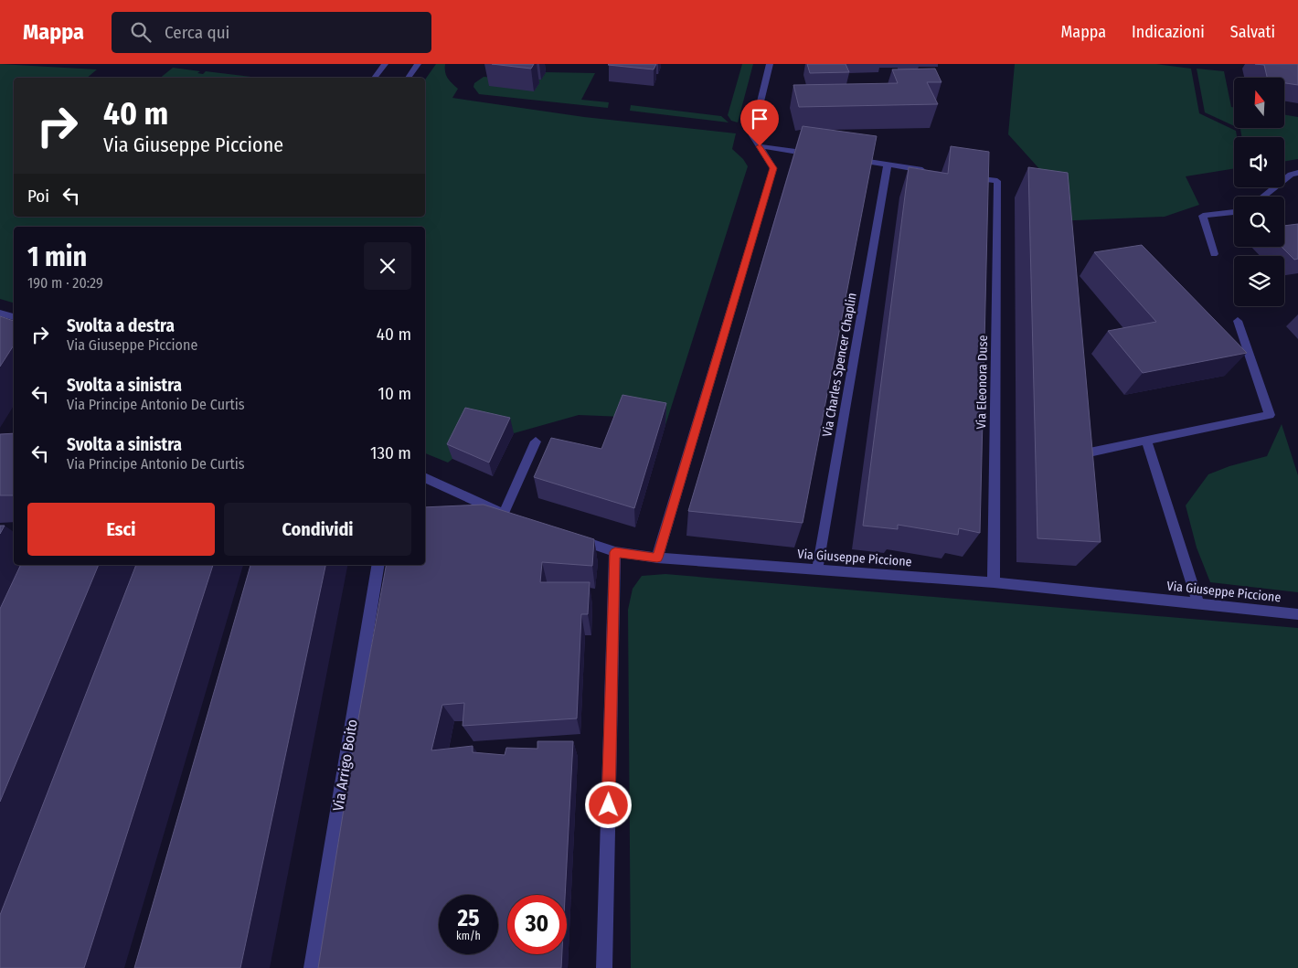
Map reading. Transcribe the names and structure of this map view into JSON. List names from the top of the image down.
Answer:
{
  "streets": {
    "street": [
      "Via Charles Spencer Chaplin",
      "Via Eleonora Duse",
      "Via Giuseppe Piccione",
      "Via Arrigo Boito"
    ]
  },
  "crossings": [
    ["Via Charles Spencer Chaplin", "Via Giuseppe Piccione"],
    ["Via Eleonora Duse", "Via Giuseppe Piccione"]
  ],
  "north": "top",
  "page": {
    "header": "Mappa",
    "search": "Cerca qui",
    "nav": ["Mappa", "Indicazioni", "Salvati"],
    "turn": ["40 m", "Via Giuseppe Piccione"],
    "then": "Poi",
    "heading": ["1 min", "190 m · 20:29"],
    "list": [
      {
        "name": "Svolta a destra",
        "note": "Via Giuseppe Piccione",
        "value": "40 m"
      },
      {
        "name": "Svolta a sinistra",
        "note": "Via Principe Antonio De Curtis",
        "value": "10 m"
      },
      {
        "name": "Svolta a sinistra",
        "note": "Via Principe Antonio De Curtis",
        "value": "130 m"
      }
    ],
    "buttons": ["Esci", "Condividi"],
    "speed": "25 km/h",
    "limit": "30"
  }
}
